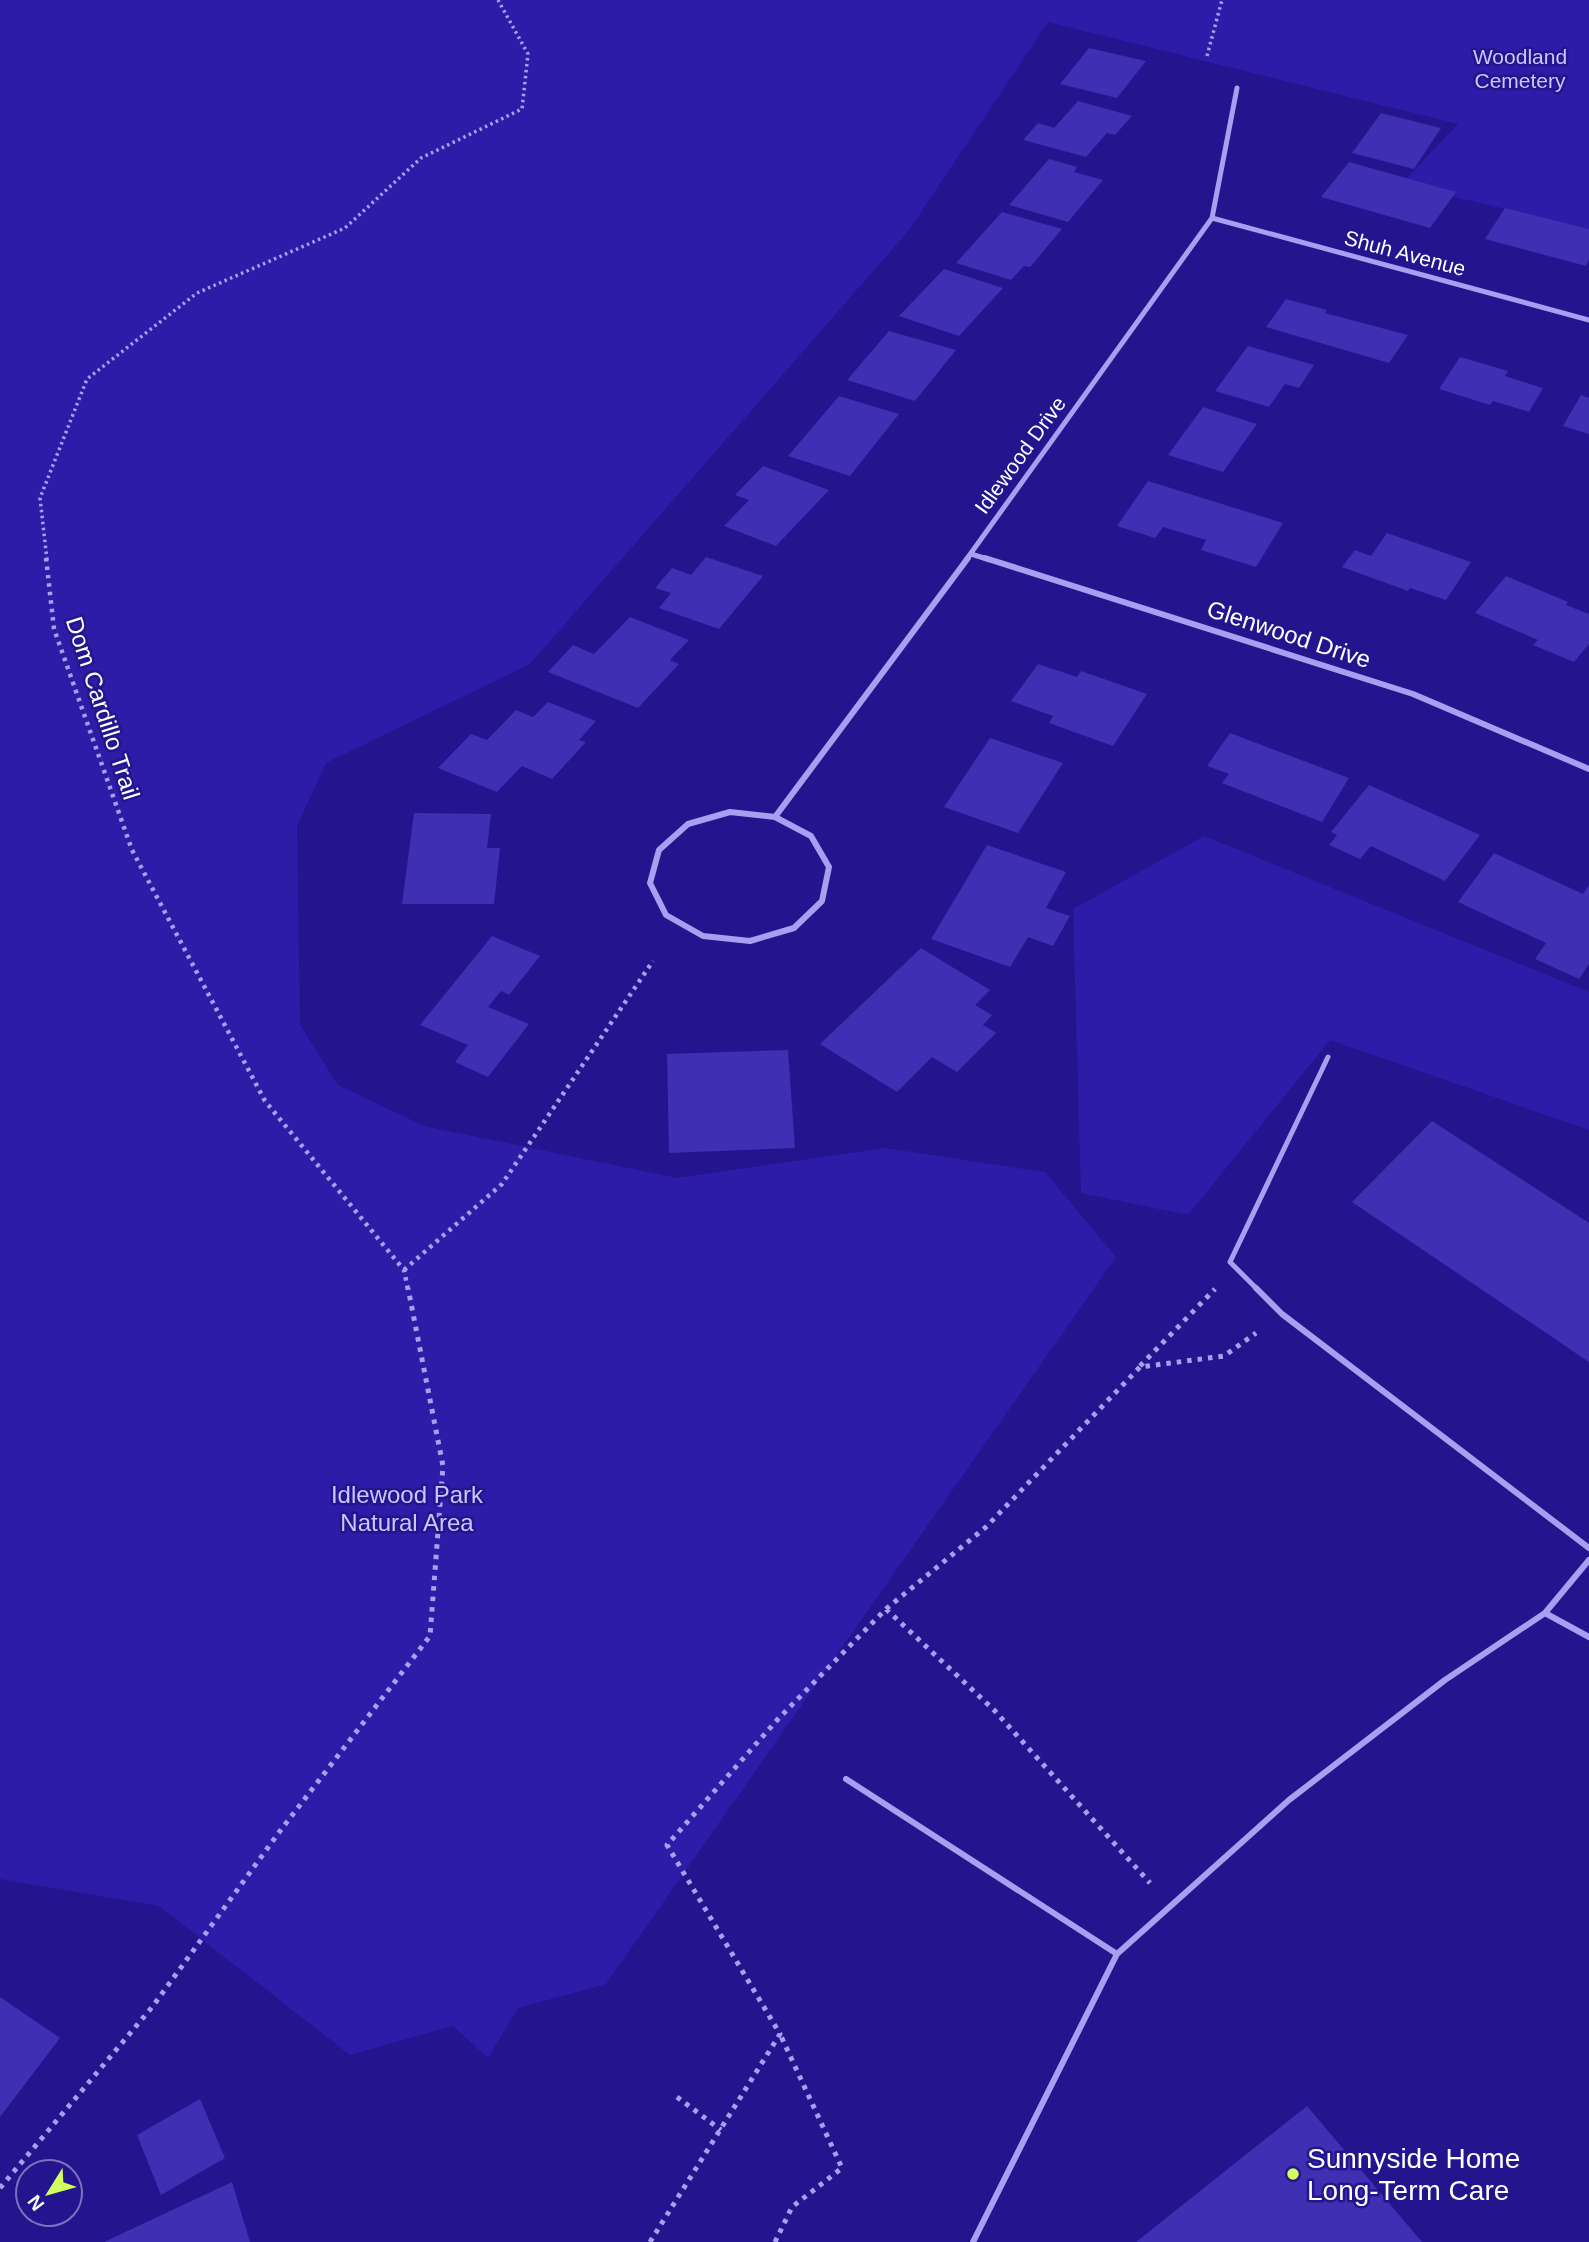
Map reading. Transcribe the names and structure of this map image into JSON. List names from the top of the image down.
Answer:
{
  "streets": {
    "street": ["Shuh Avenue", "Idlewood Drive", "Glenwood Drive"],
    "path": ["Dom Cardillo Trail"]
  },
  "crossings": [
    ["Shuh Avenue", "Idlewood Drive"],
    ["Idlewood Drive", "Glenwood Drive"]
  ],
  "parks": ["Woodland Cemetery", "Idlewood Park Natural Area"],
  "places": ["Sunnyside Home Long-Term Care"],
  "north": "bottom left"
}
